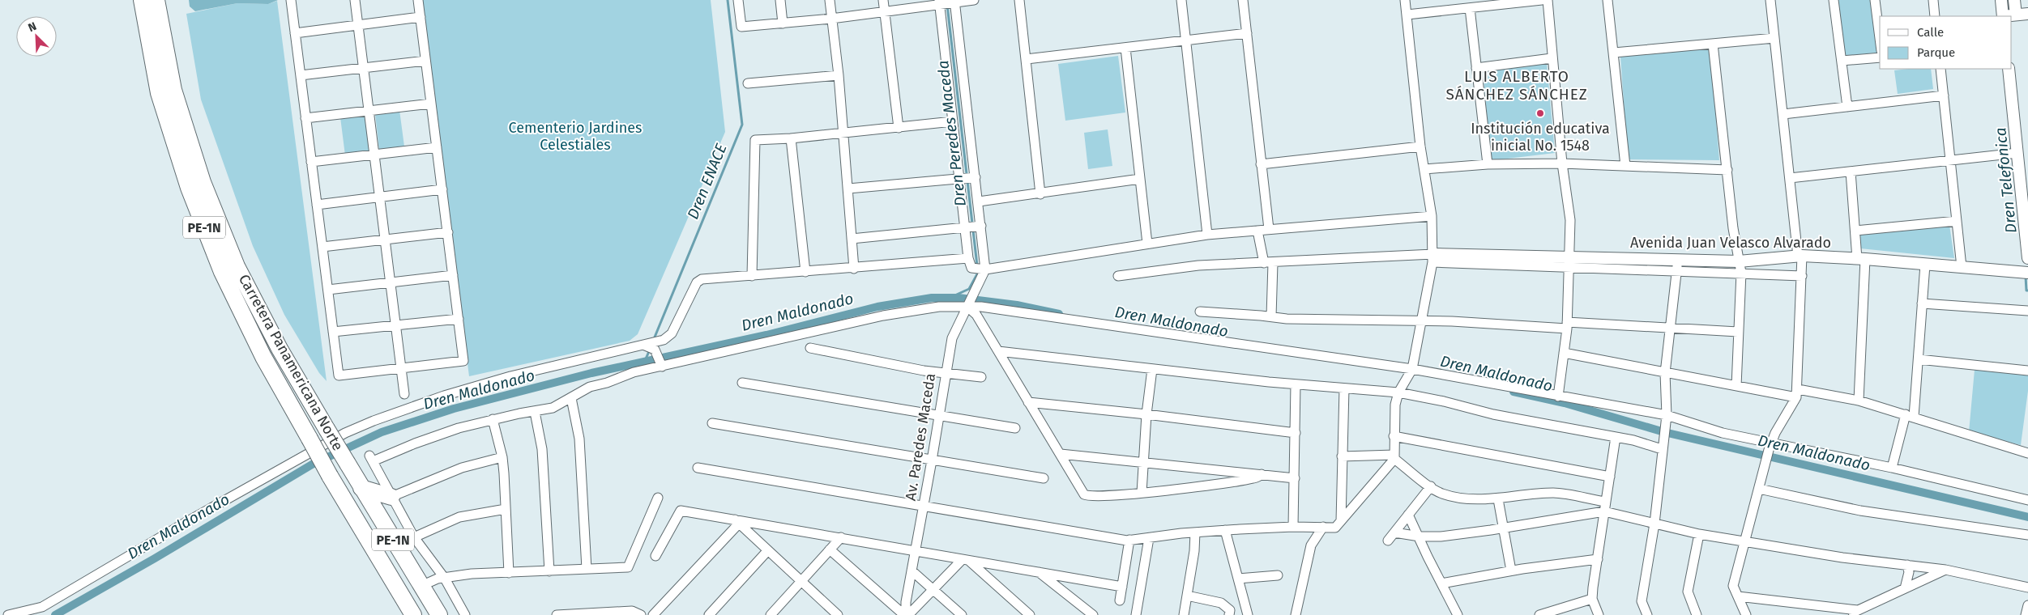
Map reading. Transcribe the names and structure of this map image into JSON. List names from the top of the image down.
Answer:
{
  "streets": {
    "highway": ["PE-1N", "Carretera Panamericana Norte"],
    "street": ["Avenida Juan Velasco Alvarado", "Av. Paredes Maceda"]
  },
  "districts": ["LUIS ALBERTO SÁNCHEZ SÁNCHEZ"],
  "water": [
    "Dren Peredes Maceda",
    "Dren Telefonica",
    "Dren ENACE",
    "Dren Maldonado"
  ],
  "parks": ["Cementerio Jardines Celestiales"],
  "places": ["Institución educativa inicial No. 1548"],
  "legend": ["Calle", "Parque"],
  "north": "top left"
}
